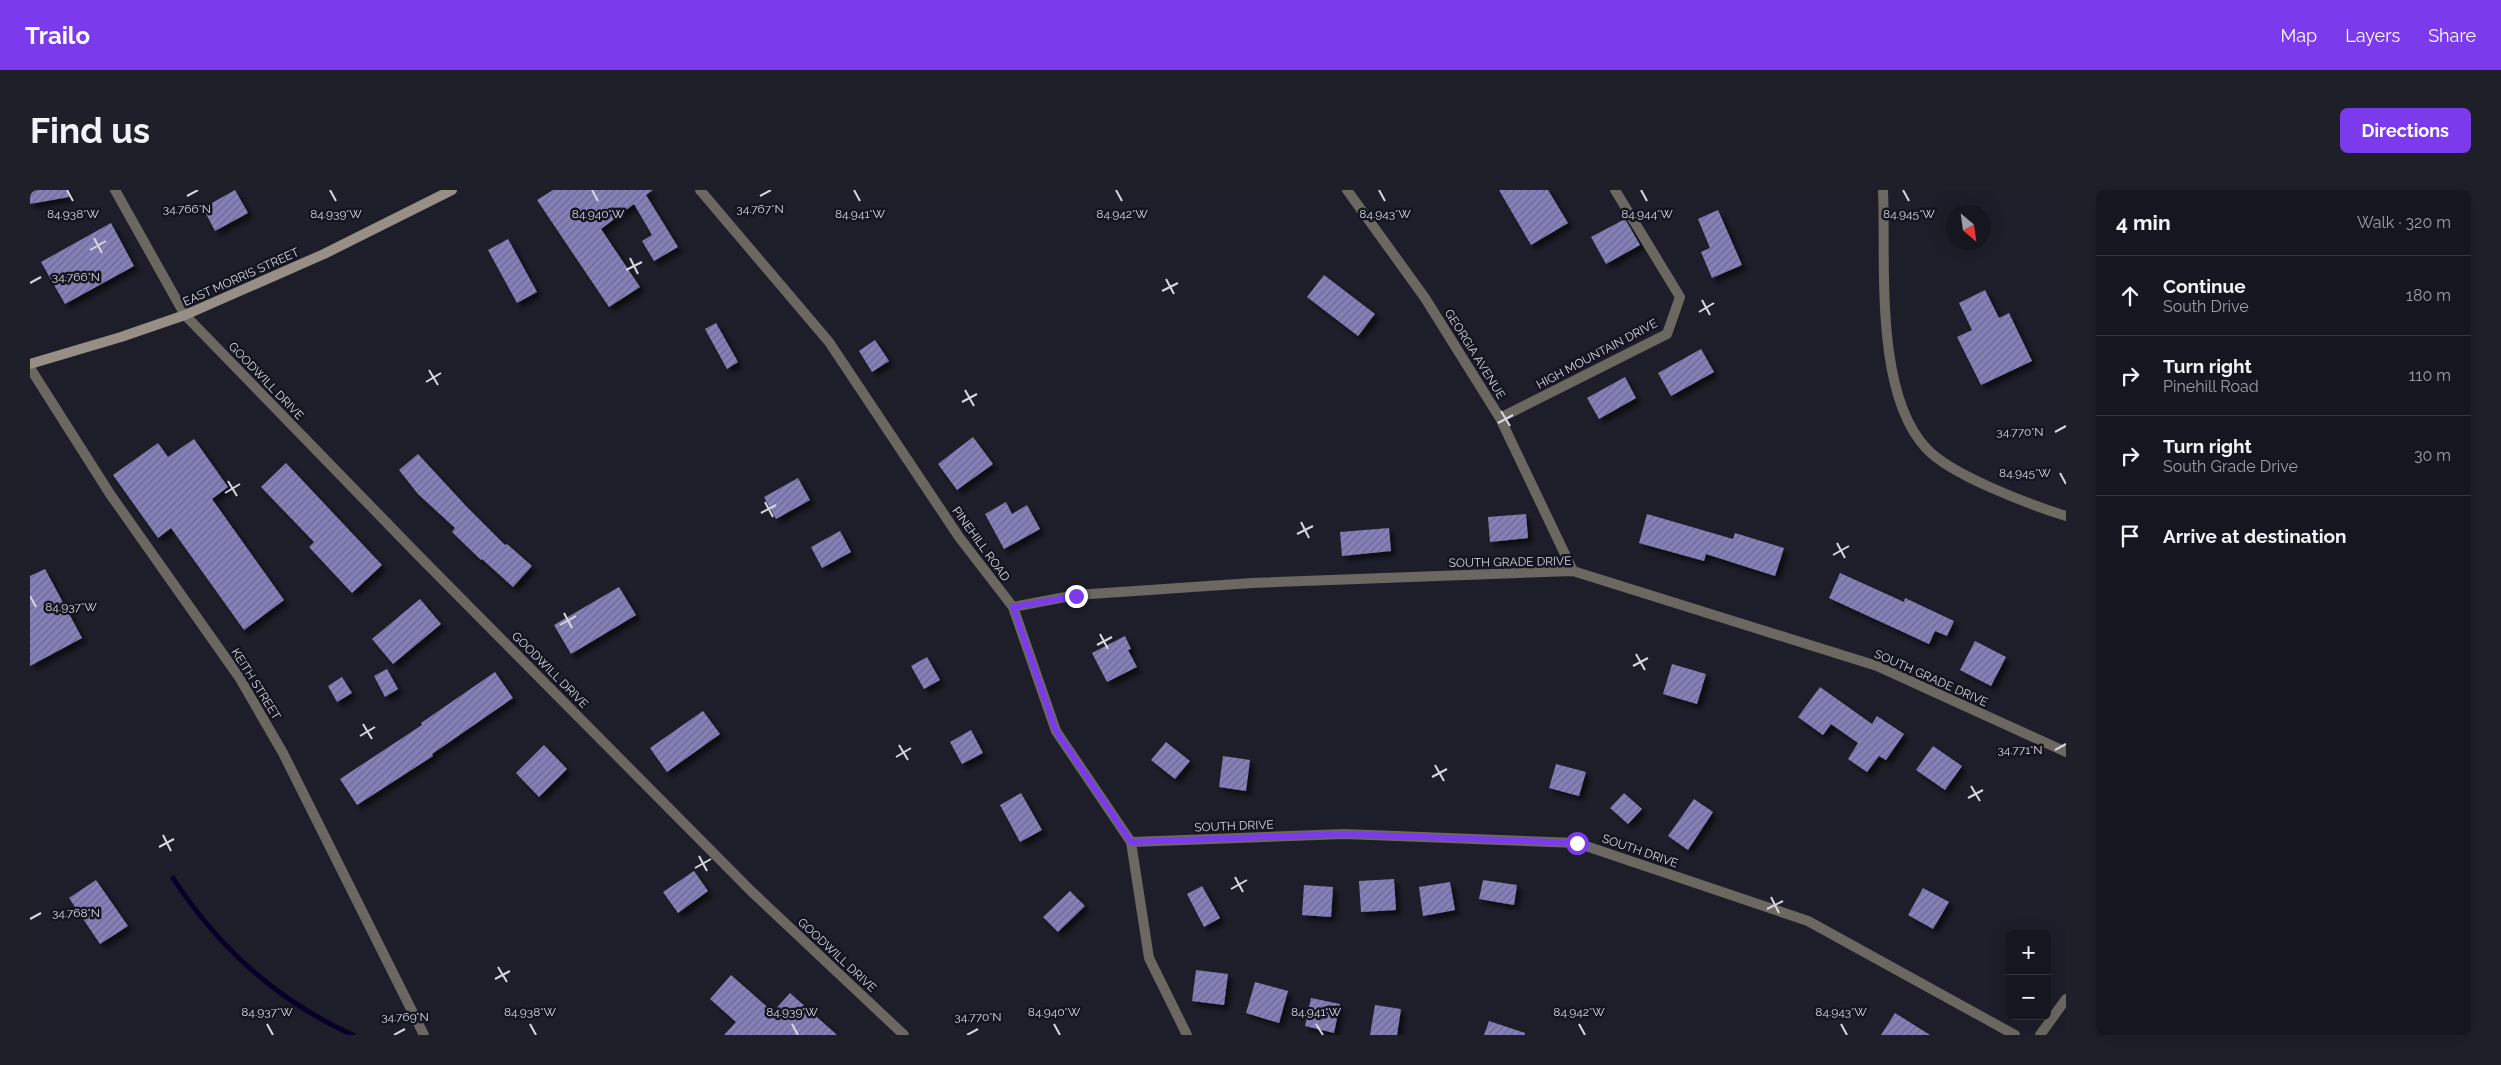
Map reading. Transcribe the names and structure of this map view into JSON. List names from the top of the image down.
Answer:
{
  "streets": {
    "main road": ["EAST MORRIS STREET"],
    "street": [
      "GEORGIA AVENUE",
      "HIGH MOUNTAIN DRIVE",
      "GOODWILL DRIVE",
      "PINEHILL ROAD",
      "SOUTH GRADE DRIVE",
      "KEITH STREET",
      "SOUTH DRIVE"
    ]
  },
  "crossings": [
    ["EAST MORRIS STREET", "GOODWILL DRIVE"],
    ["GEORGIA AVENUE", "HIGH MOUNTAIN DRIVE"],
    ["GEORGIA AVENUE", "SOUTH GRADE DRIVE"],
    ["PINEHILL ROAD", "SOUTH GRADE DRIVE"],
    ["PINEHILL ROAD", "SOUTH DRIVE"]
  ],
  "north": "bottom right",
  "page": {
    "header": "Trailo",
    "nav": ["Map", "Layers", "Share"],
    "buttons": "Directions",
    "title": "Find us",
    "heading": ["4 min", "Walk · 320 m"],
    "list": [
      ["Continue", "South Drive", "180 m"],
      ["Turn right", "Pinehill Road", "110 m"],
      ["Turn right", "South Grade Drive", "30 m"],
      "Arrive at destination"
    ],
    "map_buttons": ["+", "−"]
  },
  "coordinates": [
    "34.766°N",
    "34.767°N",
    "84.938°W",
    "84.939°W",
    "84.940°W",
    "84.941°W",
    "84.942°W",
    "84.943°W",
    "84.944°W",
    "84.945°W",
    "34.770°N",
    "84.937°W",
    "34.771°N",
    "34.768°N",
    "34.769°N"
  ]
}
